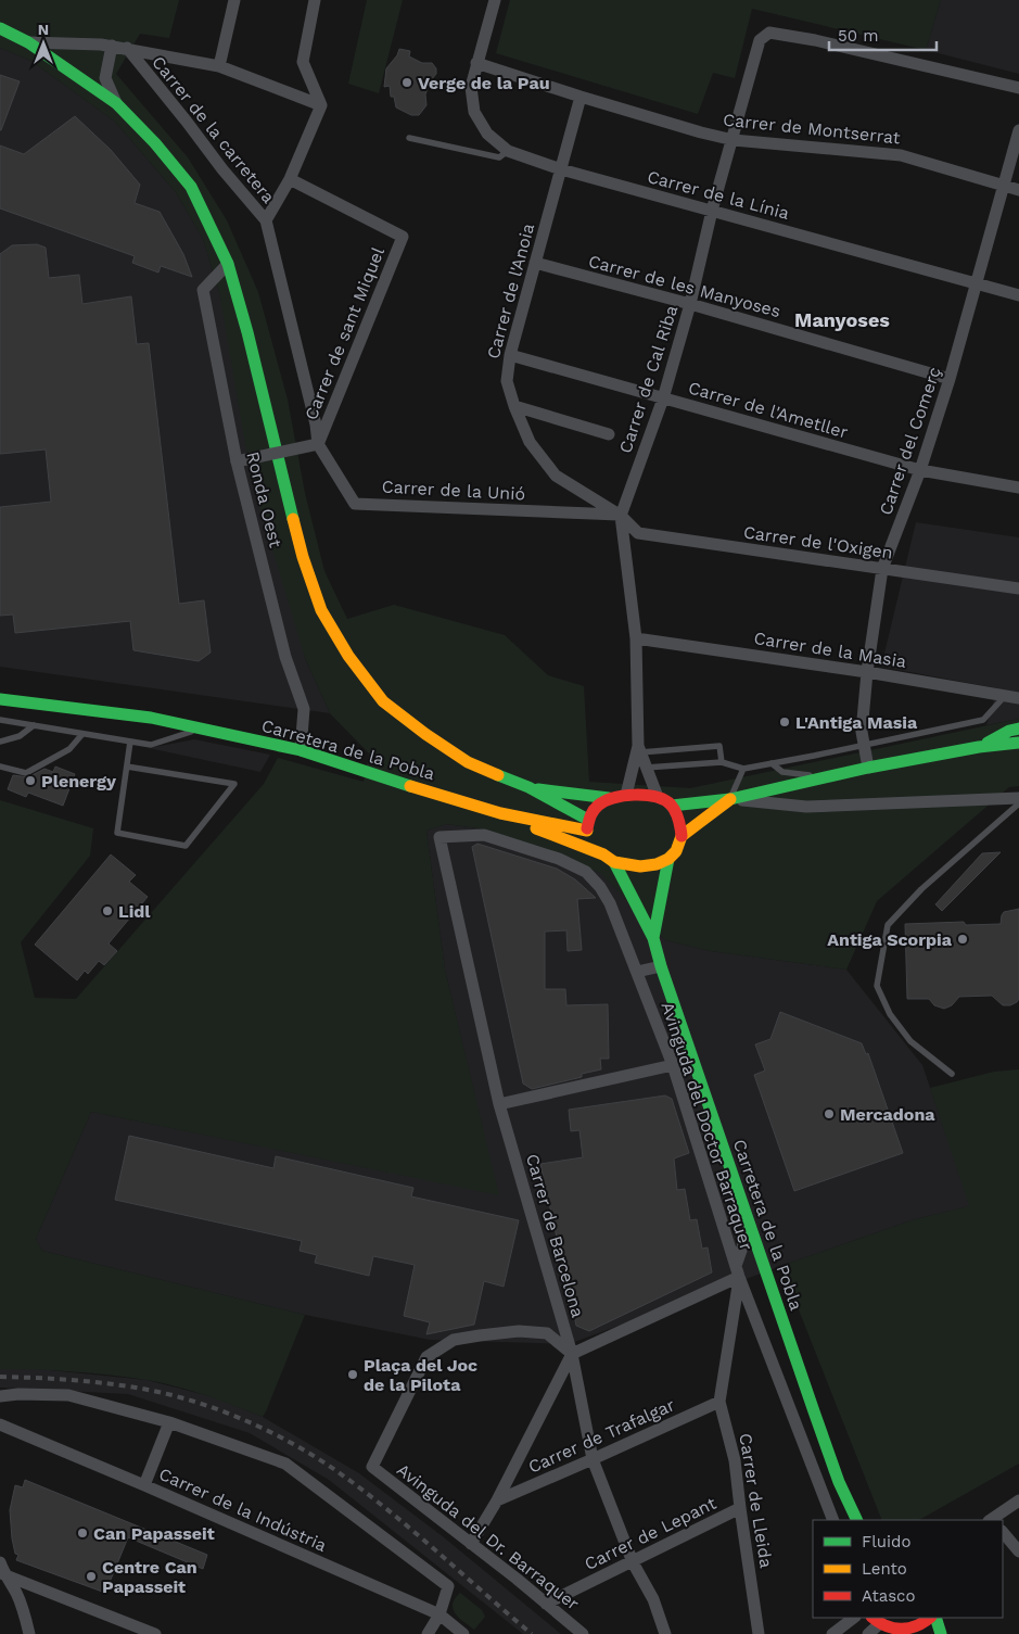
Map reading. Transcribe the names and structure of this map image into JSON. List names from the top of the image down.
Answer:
{
  "streets": {
    "street": [
      "Carrer de Montserrat",
      "Carrer de la carretera",
      "Carrer de la Línia",
      "Carrer de les Manyoses",
      "Carrer de l'Anoia",
      "Carrer de sant Miquel",
      "Carrer de Cal Riba",
      "Carrer de l'Ametller",
      "Carrer del Comerç",
      "Carrer de la Unió",
      "Ronda Oest",
      "Carrer de l'Oxigen",
      "Carrer de la Masia",
      "Carretera de la Pobla",
      "Avinguda del Doctor Barraquer",
      "Carrer de Barcelona",
      "Carrer de Trafalgar",
      "Carrer de Lleida",
      "Carrer de la Indústria",
      "Carrer de Lepant",
      "Avinguda del Dr. Barraquer"
    ]
  },
  "crossings": [
    ["Carrer de Montserrat", "Carrer de la Línia"],
    ["Carrer de Montserrat", "Carrer de l'Anoia"],
    ["Carrer de Montserrat", "Carrer de Cal Riba"],
    ["Carrer de Montserrat", "Carrer del Comerç"],
    ["Carrer de la carretera", "Carrer de la Unió"],
    ["Carrer de la Línia", "Carrer de l'Anoia"],
    ["Carrer de la Línia", "Carrer de Cal Riba"],
    ["Carrer de la Línia", "Carrer del Comerç"],
    ["Carrer de les Manyoses", "Carrer de l'Anoia"],
    ["Carrer de les Manyoses", "Carrer de Cal Riba"],
    ["Carrer de les Manyoses", "Carrer del Comerç"],
    ["Carrer de l'Anoia", "Carrer de Cal Riba"],
    ["Carrer de l'Anoia", "Carrer de l'Ametller"],
    ["Carrer de l'Anoia", "Carrer de la Unió"],
    ["Carrer de l'Anoia", "Carrer de l'Oxigen"],
    ["Carrer de sant Miquel", "Carrer de la Unió"],
    ["Carrer de Cal Riba", "Carrer de l'Ametller"],
    ["Carrer de Cal Riba", "Carrer de la Unió"],
    ["Carrer de Cal Riba", "Carrer de l'Oxigen"],
    ["Carrer de Cal Riba", "Carrer de la Masia"],
    ["Carrer de Cal Riba", "Carretera de la Pobla"],
    ["Carrer de l'Ametller", "Carrer del Comerç"],
    ["Carrer del Comerç", "Carrer de l'Oxigen"],
    ["Carrer del Comerç", "Carrer de la Masia"],
    ["Carrer de la Unió", "Carrer de l'Oxigen"],
    ["Ronda Oest", "Carretera de la Pobla"],
    ["Carretera de la Pobla", "Avinguda del Doctor Barraquer"],
    ["Avinguda del Doctor Barraquer", "Carrer de Barcelona"],
    ["Avinguda del Doctor Barraquer", "Carrer de Lleida"],
    ["Carrer de Barcelona", "Carrer de Trafalgar"],
    ["Carrer de Barcelona", "Carrer de Lepant"],
    ["Carrer de Barcelona", "Avinguda del Dr. Barraquer"],
    ["Carrer de Trafalgar", "Carrer de Lleida"],
    ["Carrer de Lleida", "Carrer de Lepant"],
    ["Carrer de Lepant", "Avinguda del Dr. Barraquer"]
  ],
  "districts": ["Manyoses"],
  "places": [
    "Verge de la Pau",
    "L'Antiga Masia",
    "Plenergy",
    "Lidl",
    "Antiga Scorpia",
    "Mercadona",
    "Plaça del Joc de la Pilota",
    "Can Papasseit",
    "Centre Can Papasseit"
  ],
  "legend": ["Fluido", "Lento", "Atasco"],
  "scale_bar": "50 m",
  "north": "top"
}
